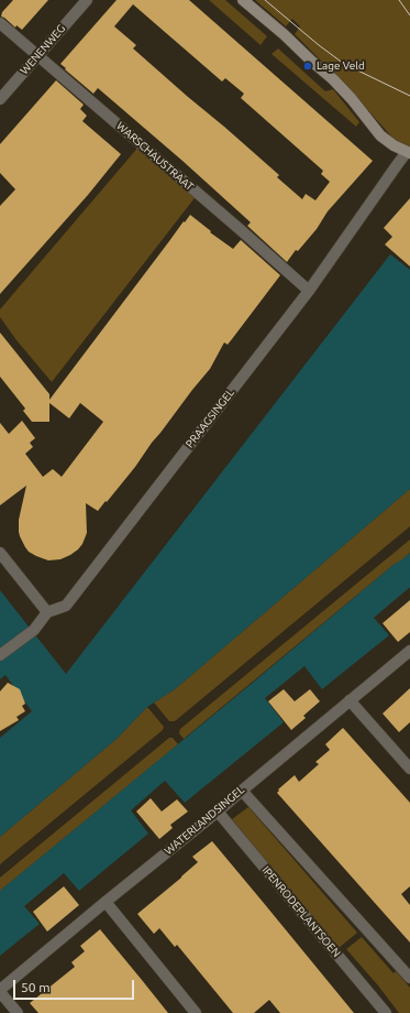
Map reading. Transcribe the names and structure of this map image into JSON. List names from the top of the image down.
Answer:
{
  "streets": {
    "street": [
      "WENENWEG",
      "WARSCHAUSTRAAT",
      "PRAAGSINGEL",
      "WATERLANDSINGEL",
      "IPENRODEPLANTSOEN"
    ]
  },
  "crossings": [
    ["WENENWEG", "WARSCHAUSTRAAT"],
    ["WARSCHAUSTRAAT", "PRAAGSINGEL"],
    ["WATERLANDSINGEL", "IPENRODEPLANTSOEN"]
  ],
  "places": ["Lage Veld"],
  "scale_bar": "50 m"
}
